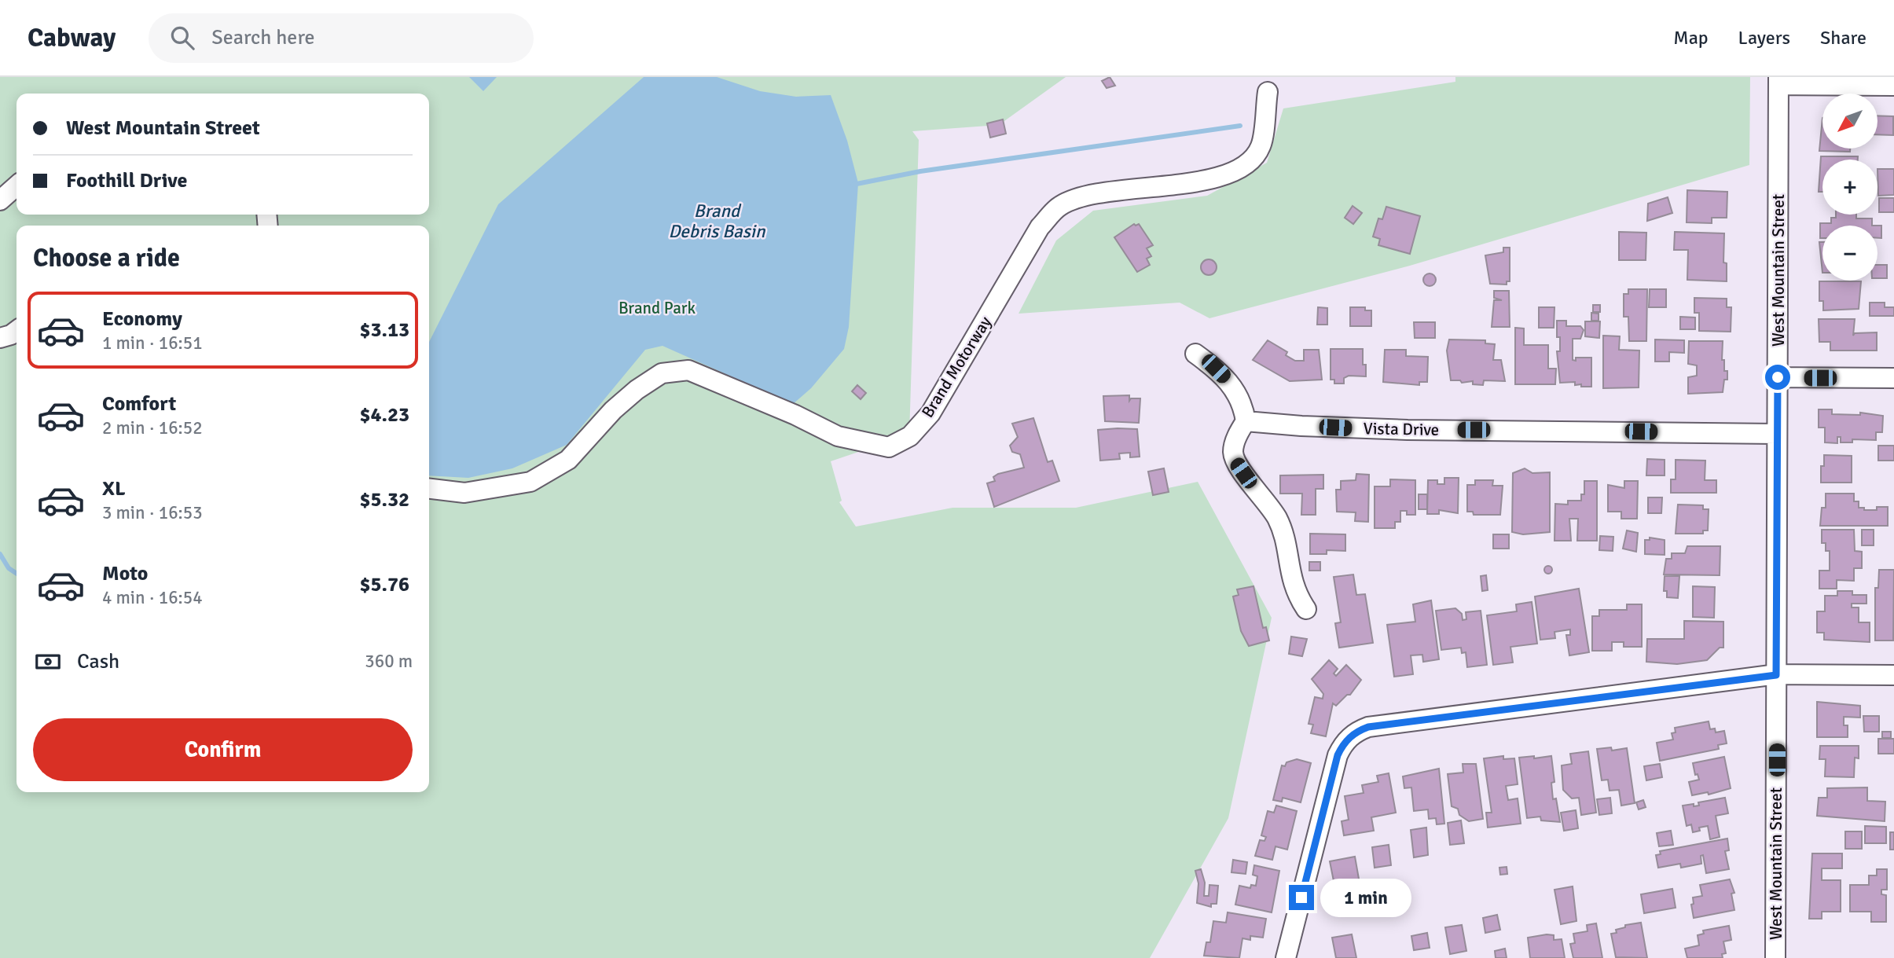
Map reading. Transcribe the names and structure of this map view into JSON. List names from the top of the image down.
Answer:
{
  "streets": {
    "street": ["West Mountain Street", "Brand Motorway", "Vista Drive"]
  },
  "crossings": [
    ["West Mountain Street", "Vista Drive"]
  ],
  "water": ["Brand Debris Basin"],
  "parks": ["Brand Park"],
  "north": "bottom left",
  "page": {
    "header": "Cabway",
    "search": "Search here",
    "nav": ["Map", "Layers", "Share"],
    "map_buttons": ["+", "−"],
    "banner": ["West Mountain Street", "Foothill Drive"],
    "heading": "Choose a ride",
    "list": [
      {
        "name": "Economy",
        "note": "1 min · 16:51",
        "value": "$3.13"
      },
      {
        "name": "Comfort",
        "note": "2 min · 16:52",
        "value": "$4.23"
      },
      {
        "name": "XL",
        "note": "3 min · 16:53",
        "value": "$5.32"
      },
      {
        "name": "Moto",
        "note": "4 min · 16:54",
        "value": "$5.76"
      }
    ],
    "pay": ["Cash", "360 m"],
    "buttons": "Confirm",
    "bubble": "1 min"
  }
}
